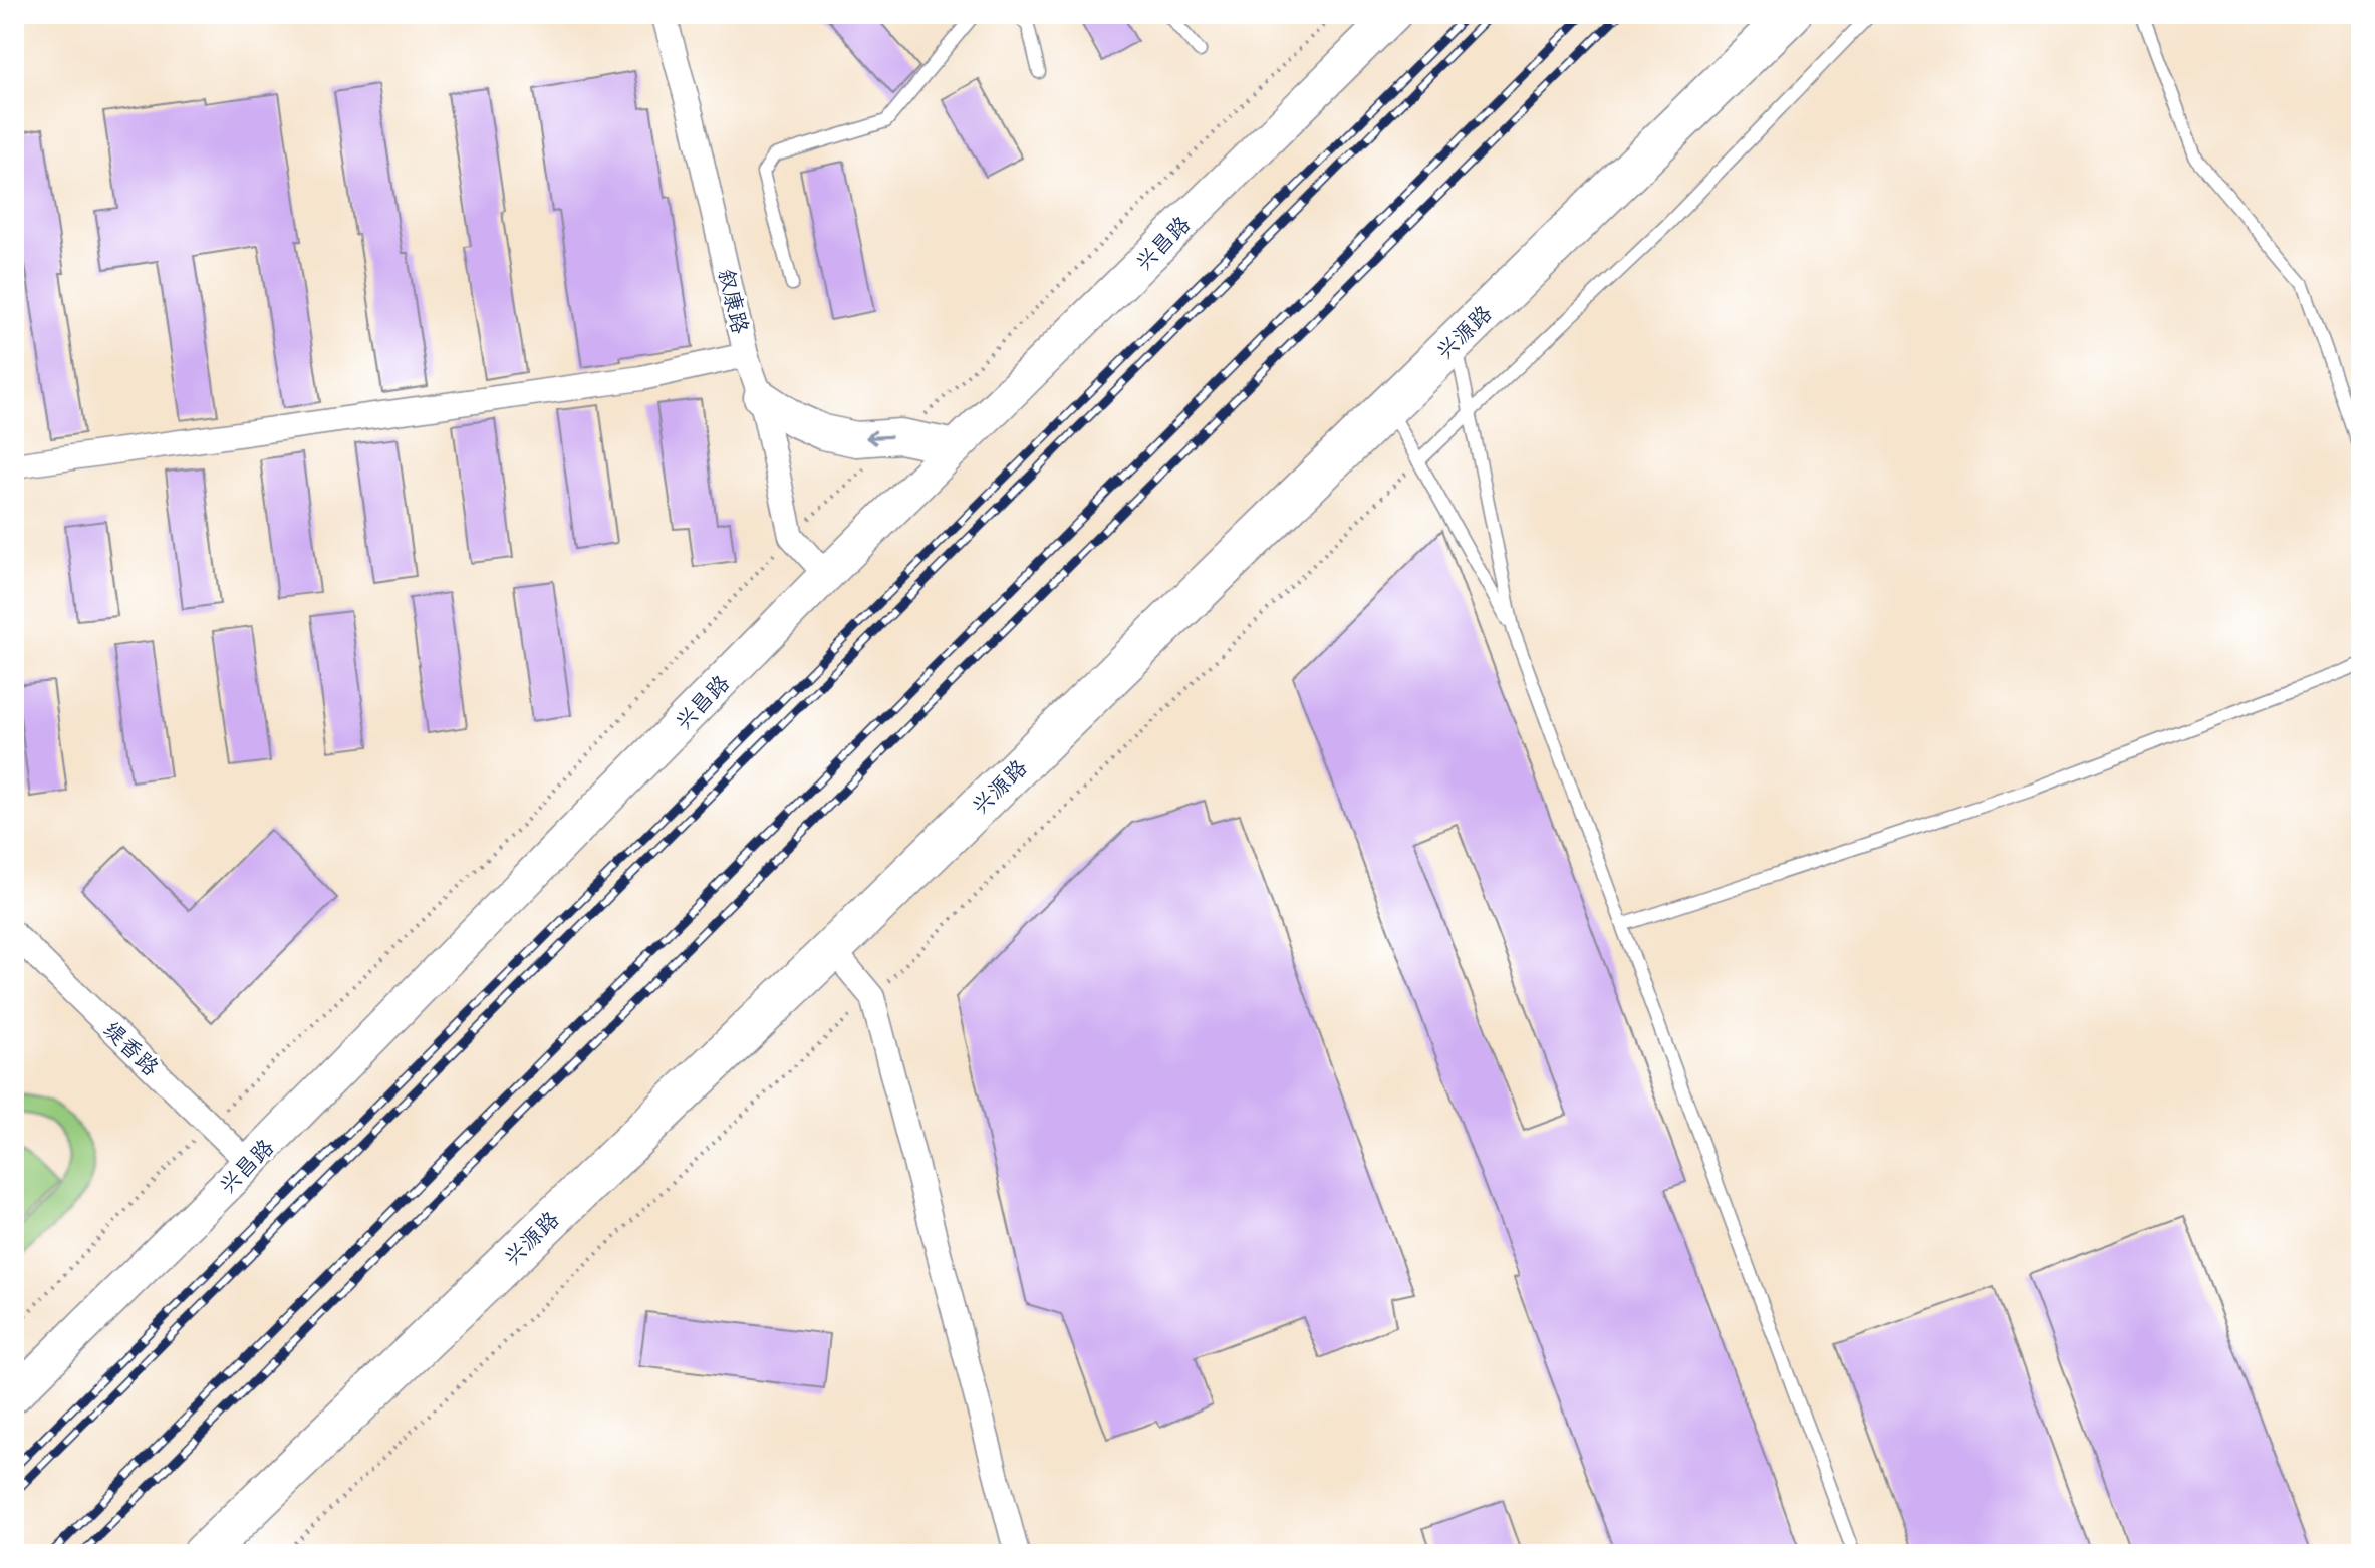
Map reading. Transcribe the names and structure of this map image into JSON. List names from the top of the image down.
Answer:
{
  "streets": {
    "main road": ["兴昌路", "兴源路"],
    "street": ["叙康路", "缇香路"]
  },
  "crossings": [
    ["兴昌路", "叙康路"],
    ["兴昌路", "缇香路"]
  ]
}
